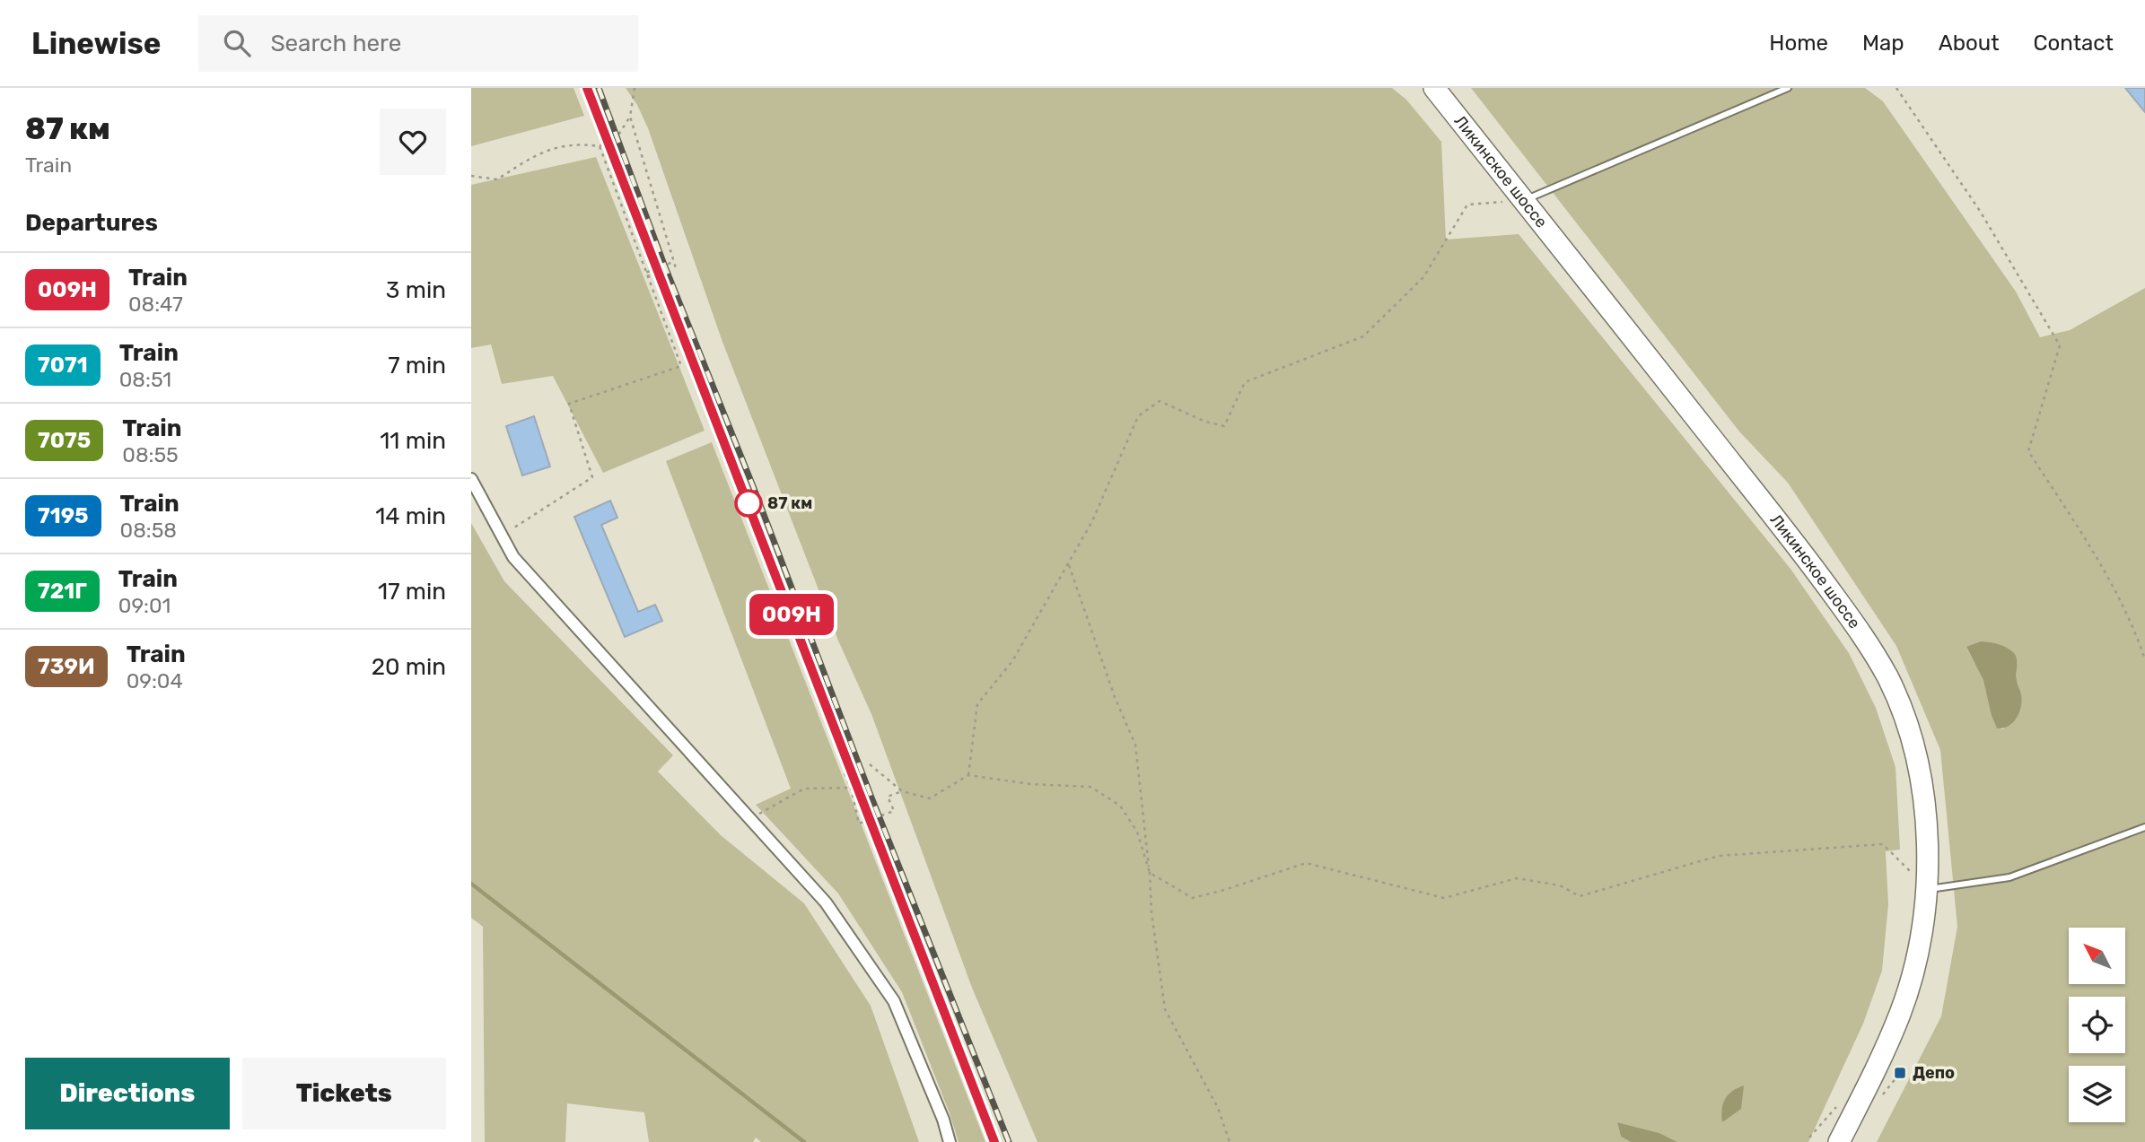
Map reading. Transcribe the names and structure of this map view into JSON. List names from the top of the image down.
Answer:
{
  "streets": {
    "highway": ["Ликинское шоссе"]
  },
  "places": {
    "other": ["87 км"],
    "transit": ["Депо"]
  },
  "north": "top left",
  "page": {
    "header": "Linewise",
    "search": "Search here",
    "nav": [
      "Home",
      "Map",
      "About",
      "Contact"
    ],
    "heading": [
      ["87 км", "Train"],
      "Departures"
    ],
    "on_map": "009Н",
    "list": [
      {
        "mark": "009Н",
        "name": "Train",
        "note": "08:47",
        "value": "3 min"
      },
      {
        "mark": "7071",
        "name": "Train",
        "note": "08:51",
        "value": "7 min"
      },
      {
        "mark": "7075",
        "name": "Train",
        "note": "08:55",
        "value": "11 min"
      },
      {
        "mark": "7195",
        "name": "Train",
        "note": "08:58",
        "value": "14 min"
      },
      {
        "mark": "721Г",
        "name": "Train",
        "note": "09:01",
        "value": "17 min"
      },
      {
        "mark": "739И",
        "name": "Train",
        "note": "09:04",
        "value": "20 min"
      }
    ],
    "buttons": ["Directions", "Tickets"]
  }
}
